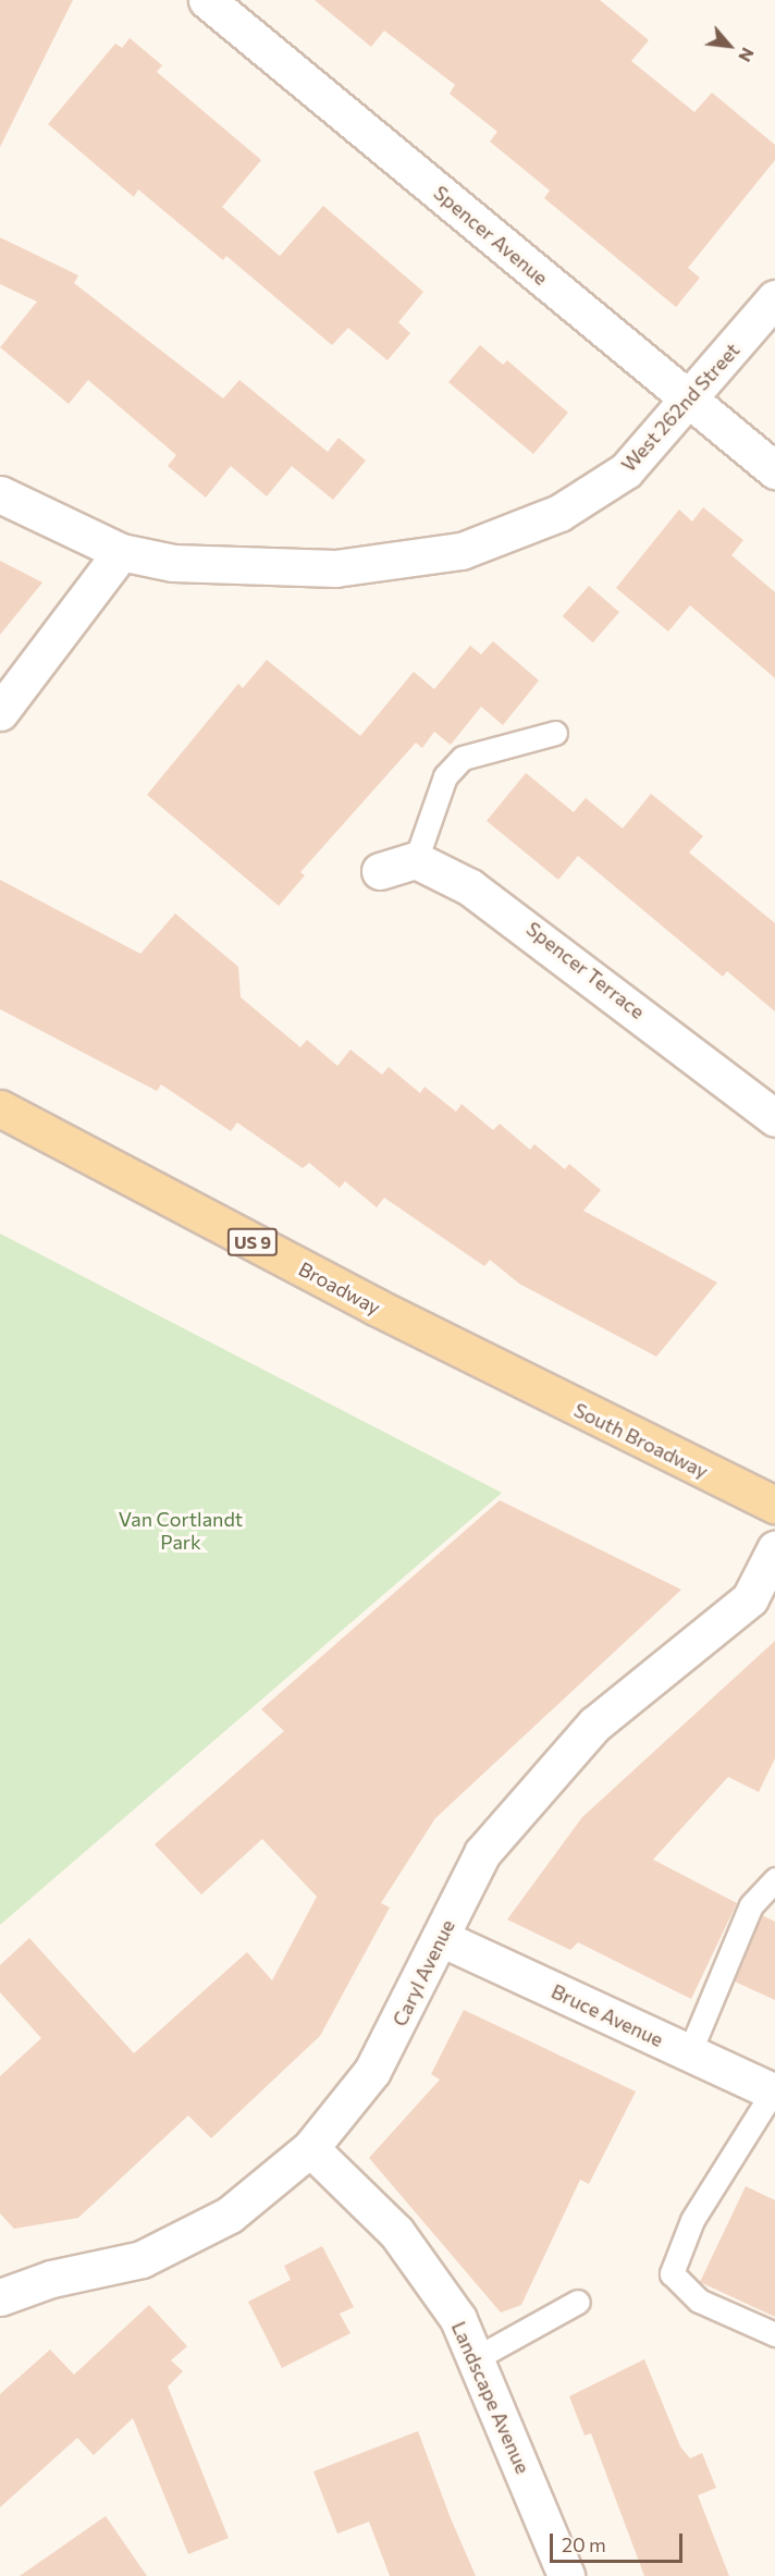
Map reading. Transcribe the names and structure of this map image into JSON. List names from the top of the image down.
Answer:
{
  "streets": {
    "main road": ["US 9", "Broadway", "South Broadway"],
    "street": [
      "Spencer Avenue",
      "West 262nd Street",
      "Spencer Terrace",
      "Caryl Avenue",
      "Bruce Avenue",
      "Landscape Avenue"
    ]
  },
  "crossings": [
    ["Spencer Avenue", "West 262nd Street"],
    ["Broadway", "South Broadway"],
    ["Caryl Avenue", "Bruce Avenue"],
    ["Caryl Avenue", "Landscape Avenue"]
  ],
  "parks": ["Van Cortlandt Park"],
  "scale_bar": "20 m",
  "north": "bottom right"
}
